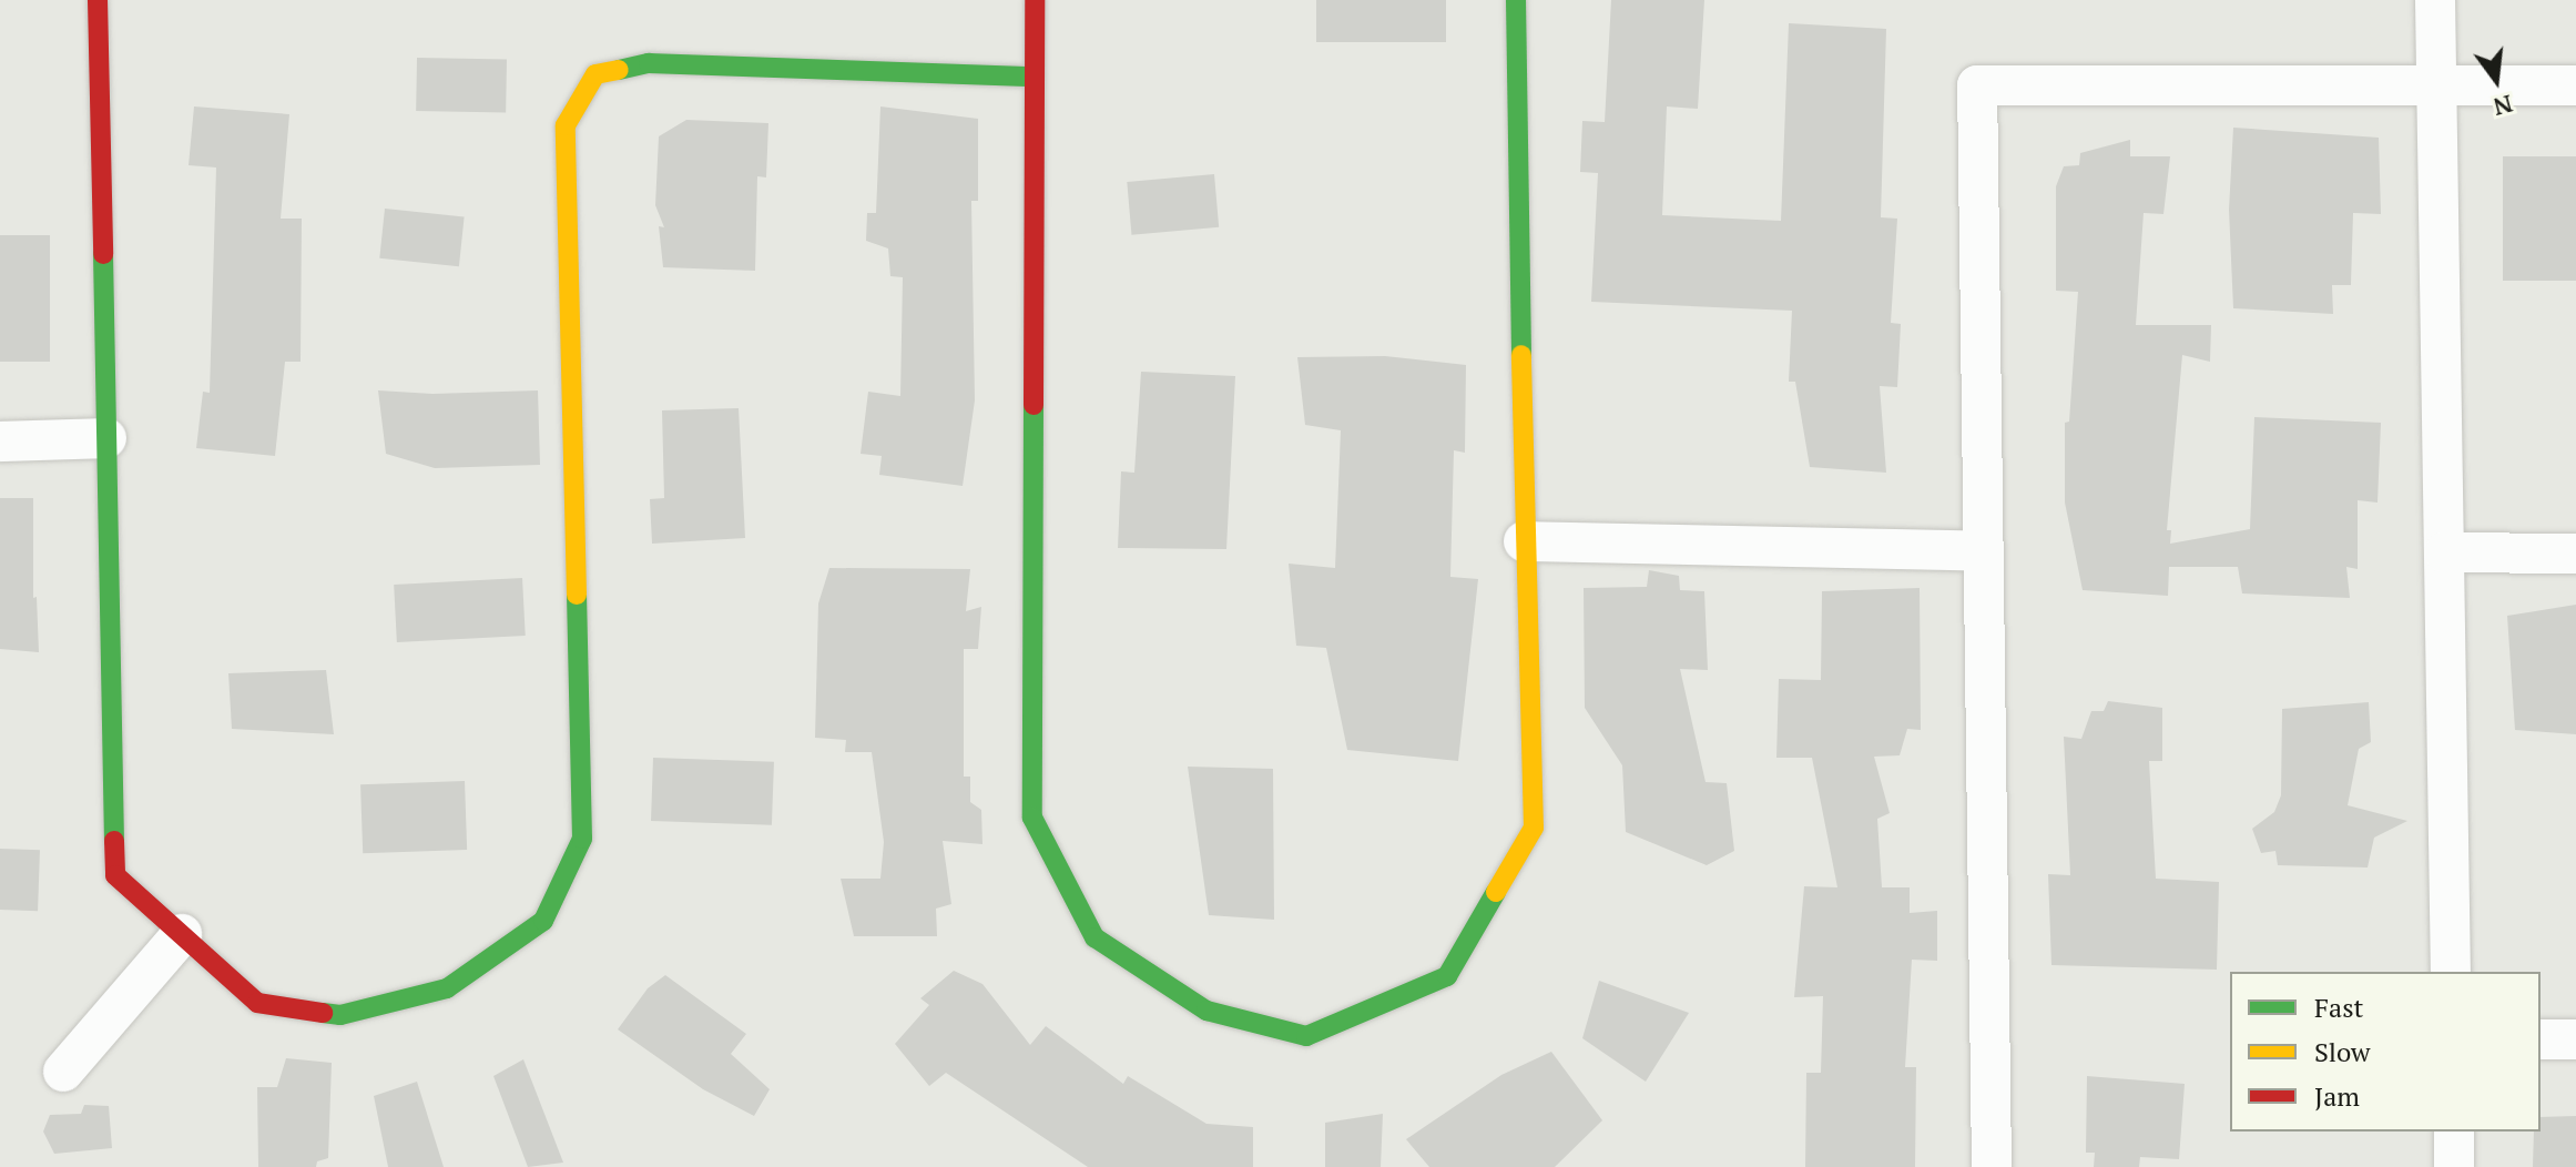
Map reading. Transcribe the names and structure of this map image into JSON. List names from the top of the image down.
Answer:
{
  "legend": ["Fast", "Slow", "Jam"],
  "north": "bottom"
}
